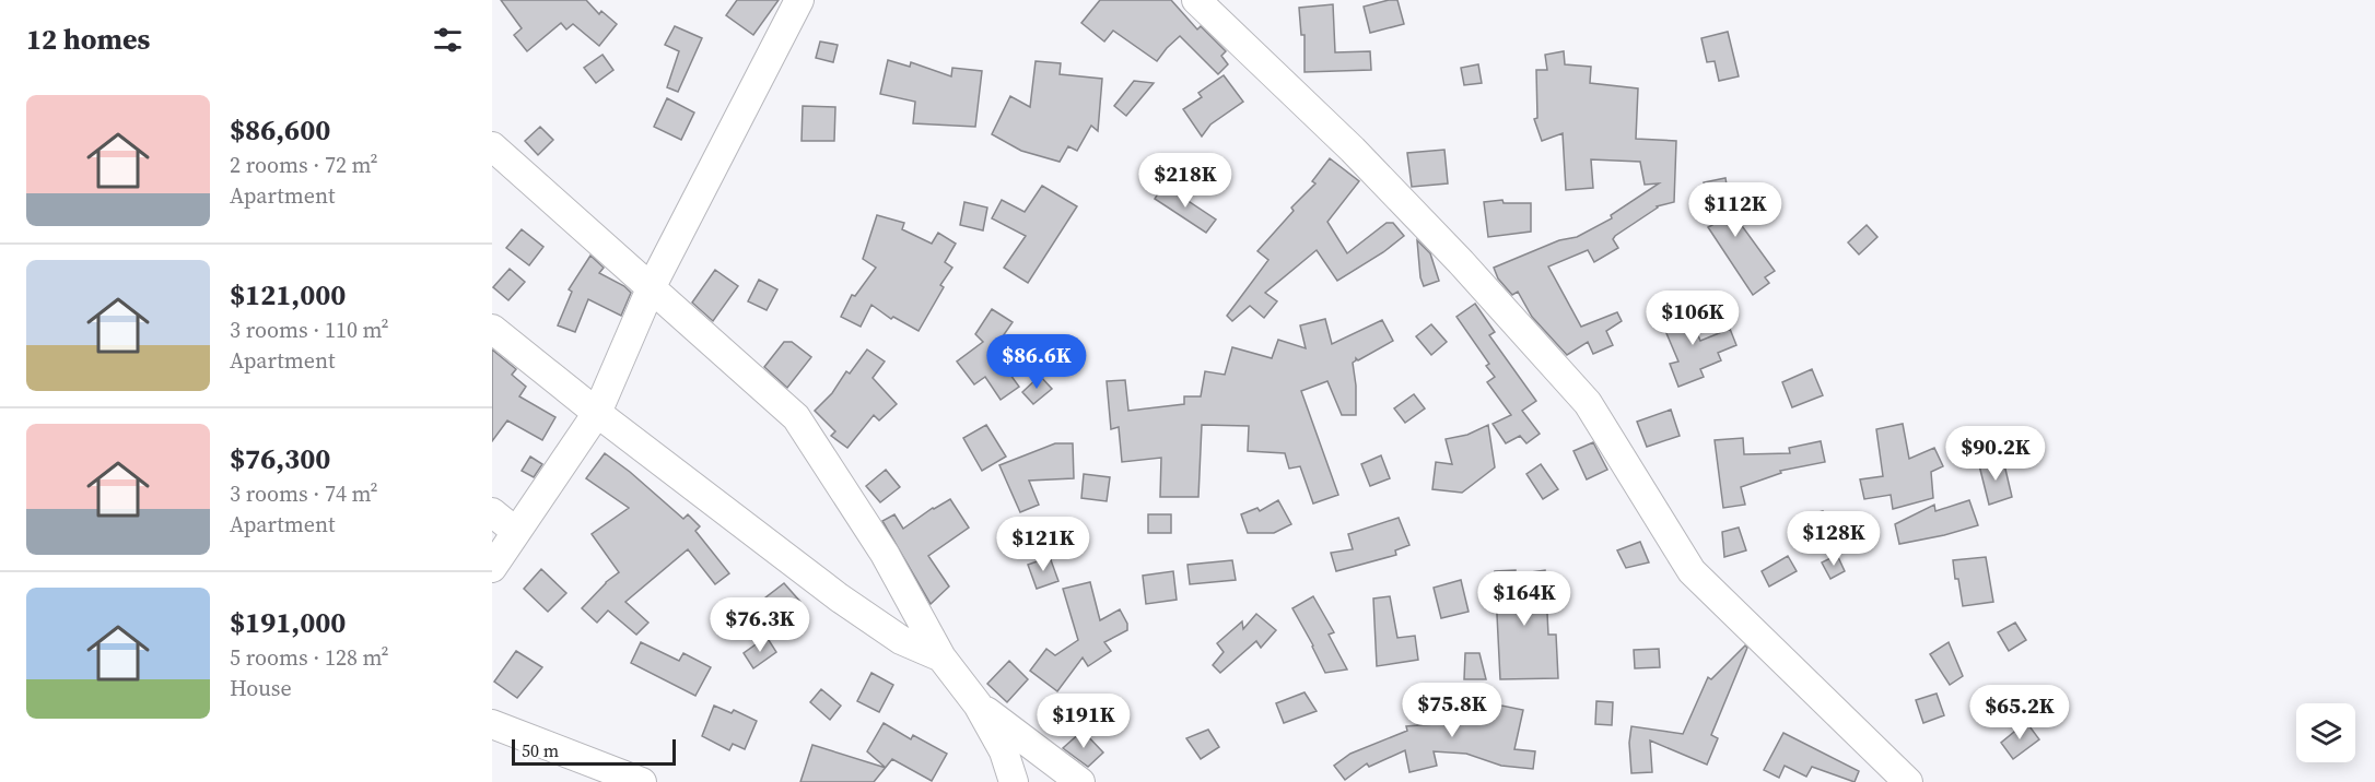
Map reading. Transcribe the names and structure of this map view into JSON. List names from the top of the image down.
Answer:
{
  "scale_bar": "50 m",
  "page": {
    "heading": "12 homes",
    "list": [
      {
        "name": "$86,600",
        "note": "2 rooms · 72 m² · Apartment"
      },
      {
        "name": "$121,000",
        "note": "3 rooms · 110 m² · Apartment"
      },
      {
        "name": "$76,300",
        "note": "3 rooms · 74 m² · Apartment"
      },
      {
        "name": "$191,000",
        "note": "5 rooms · 128 m² · House"
      }
    ],
    "price": [
      "$218K",
      "$112K",
      "$106K",
      "$86.6K",
      "$90.2K",
      "$128K",
      "$121K",
      "$164K",
      "$76.3K",
      "$75.8K",
      "$65.2K",
      "$191K"
    ],
    "scale": "50 m"
  }
}
